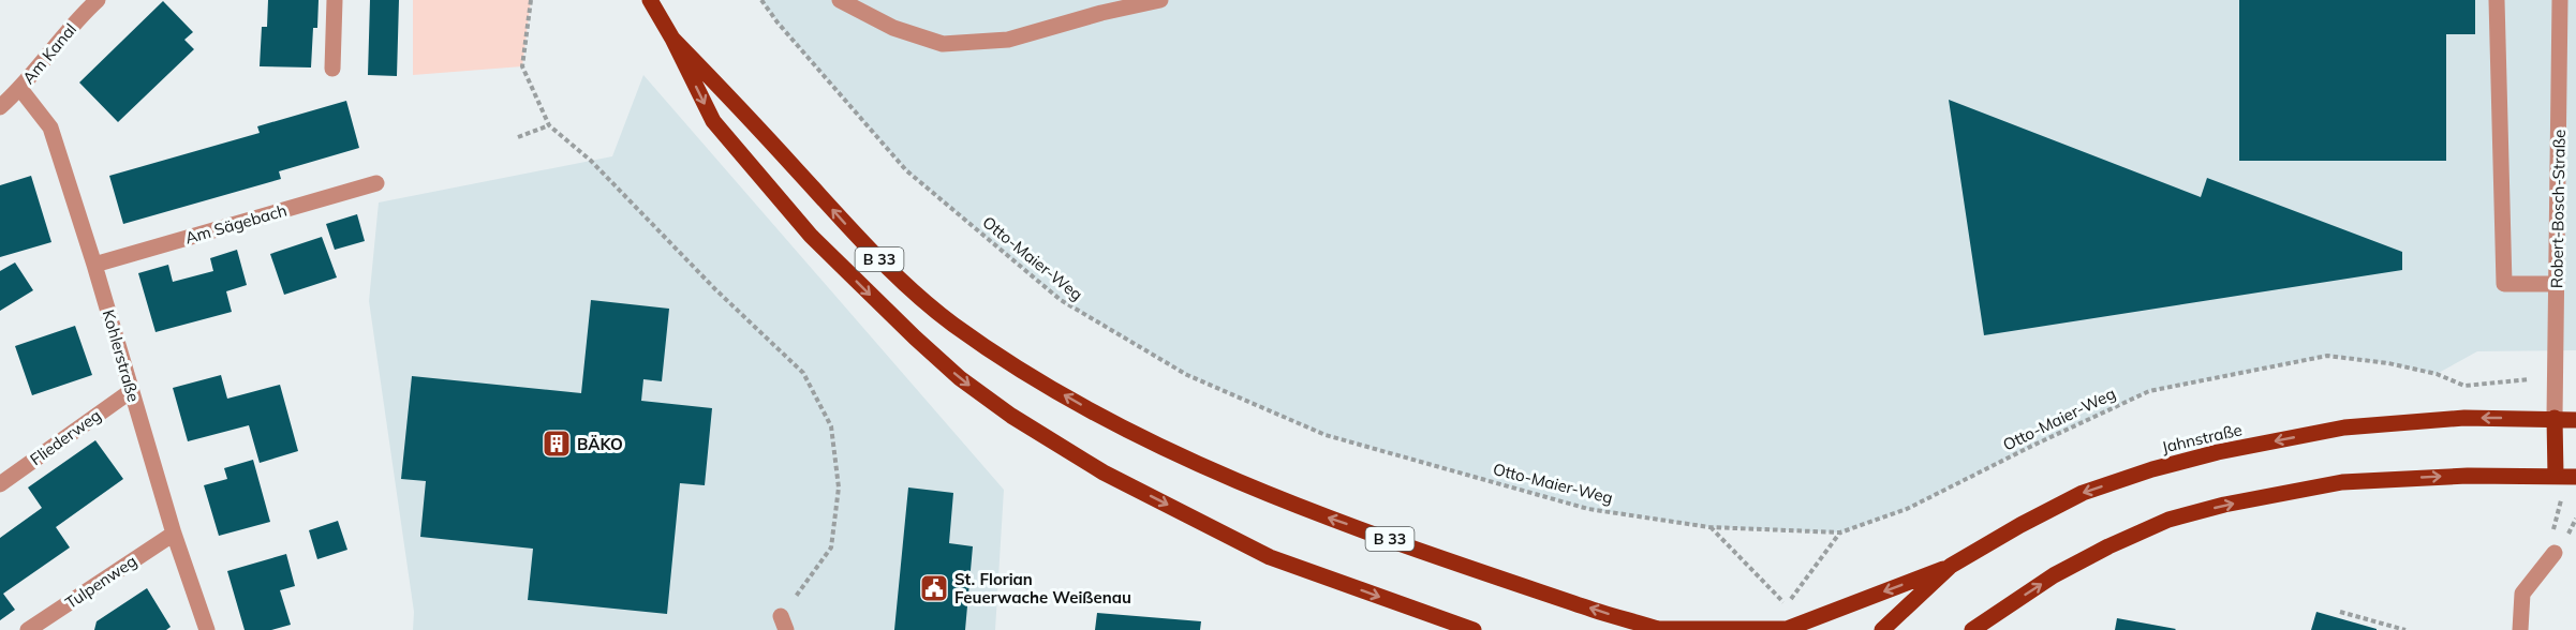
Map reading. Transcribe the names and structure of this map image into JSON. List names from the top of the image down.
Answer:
{
  "streets": {
    "main road": ["B 33", "Jahnstraße"],
    "street": [
      "Am Kanal",
      "Robert-Bosch-Straße",
      "Am Sägebach",
      "Kohlerstraße",
      "Fliederweg",
      "Tulpenweg"
    ],
    "path": ["Otto-Maier-Weg"]
  },
  "crossings": [
    ["Am Kanal", "Kohlerstraße"],
    ["Robert-Bosch-Straße", "Otto-Maier-Weg"],
    ["Robert-Bosch-Straße", "Jahnstraße"],
    ["Am Sägebach", "Kohlerstraße"],
    ["B 33", "Jahnstraße"],
    ["Kohlerstraße", "Fliederweg"],
    ["Kohlerstraße", "Tulpenweg"]
  ],
  "places": {
    "building": ["BÄKO"],
    "public building": ["St. Florian Feuerwache Weißenau"]
  }
}
